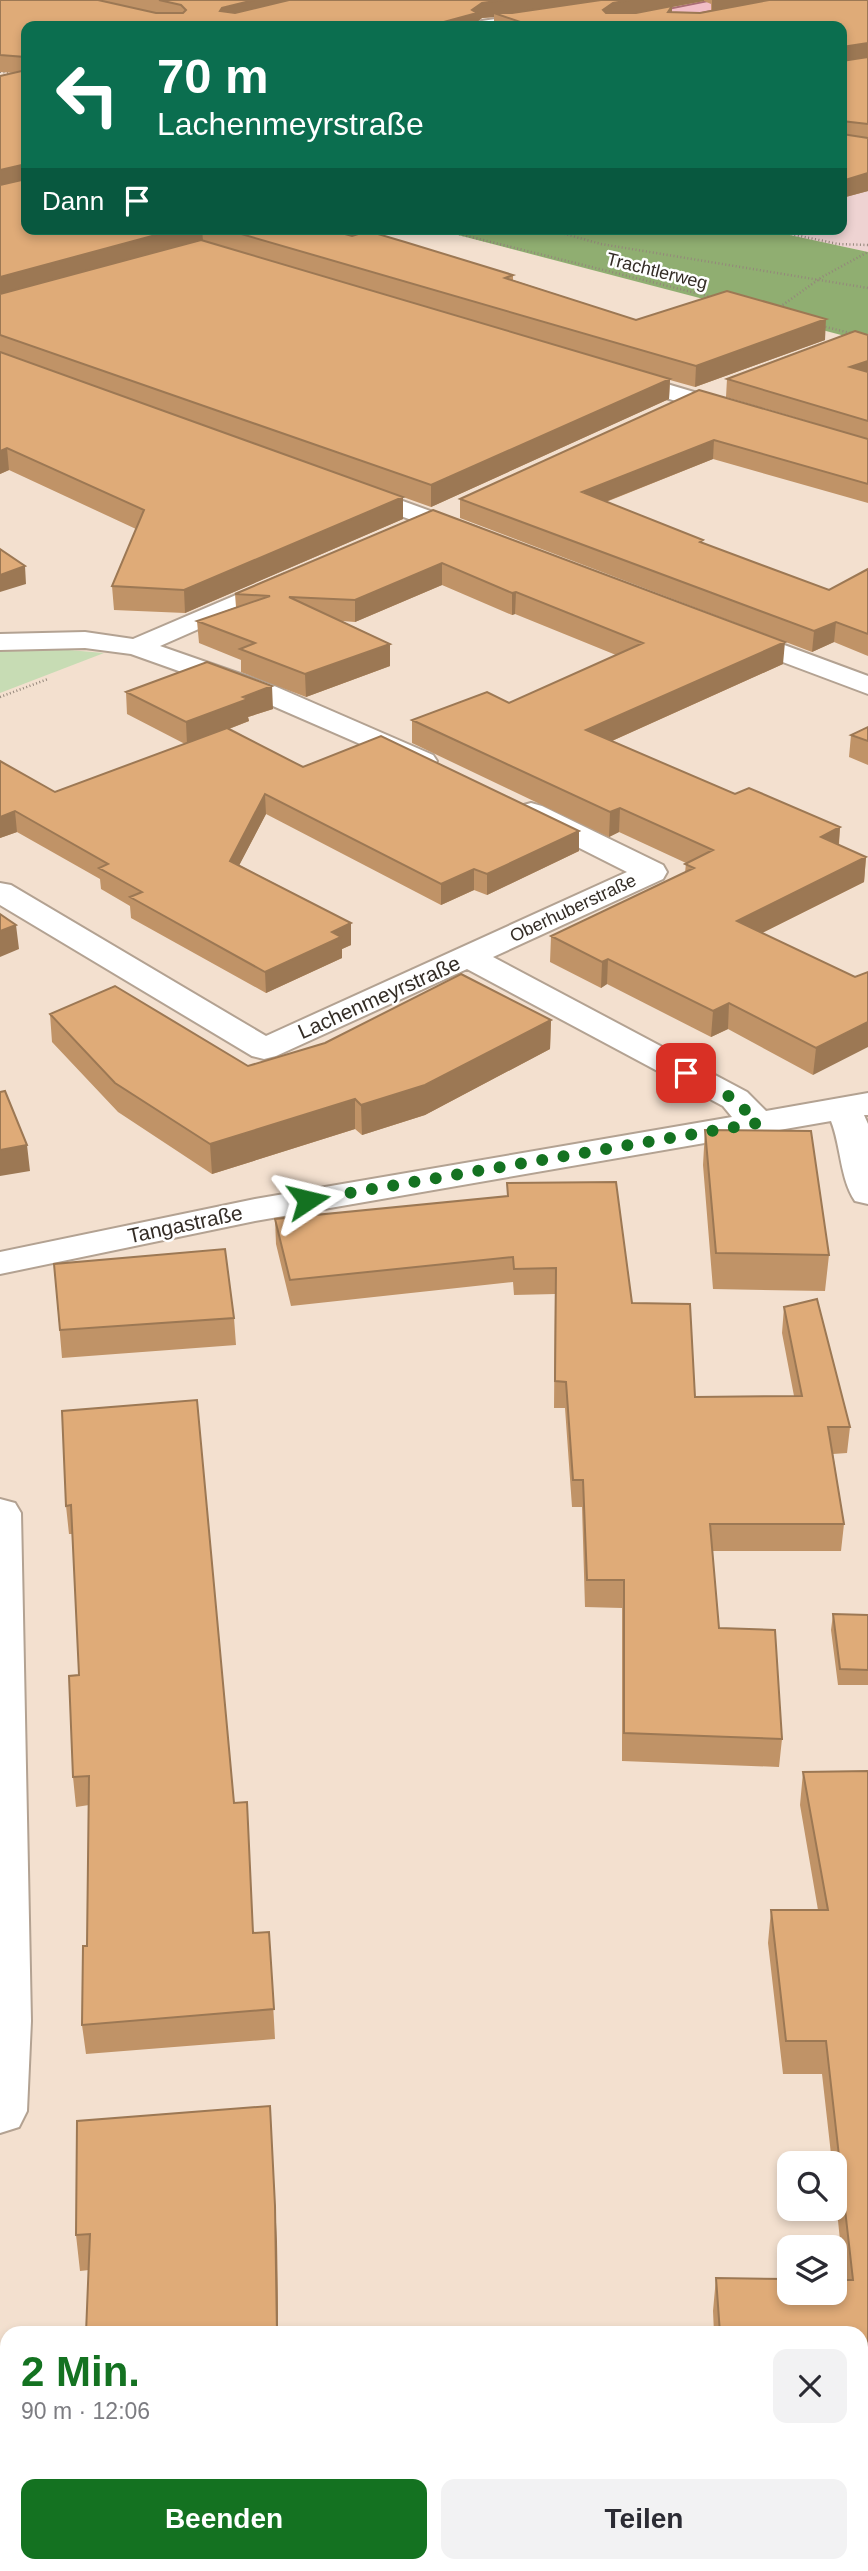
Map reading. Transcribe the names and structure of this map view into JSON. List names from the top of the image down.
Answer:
{
  "streets": {
    "street": ["Oberhuberstraße", "Lachenmeyrstraße", "Tangastraße"],
    "path": ["Trachtlerweg"]
  },
  "crossings": [
    ["Oberhuberstraße", "Lachenmeyrstraße"],
    ["Lachenmeyrstraße", "Tangastraße"]
  ],
  "page": {
    "turn": ["70 m", "Lachenmeyrstraße"],
    "then": "Dann",
    "heading": ["2 Min.", "90 m · 12:06"],
    "buttons": ["Beenden", "Teilen"]
  }
}
